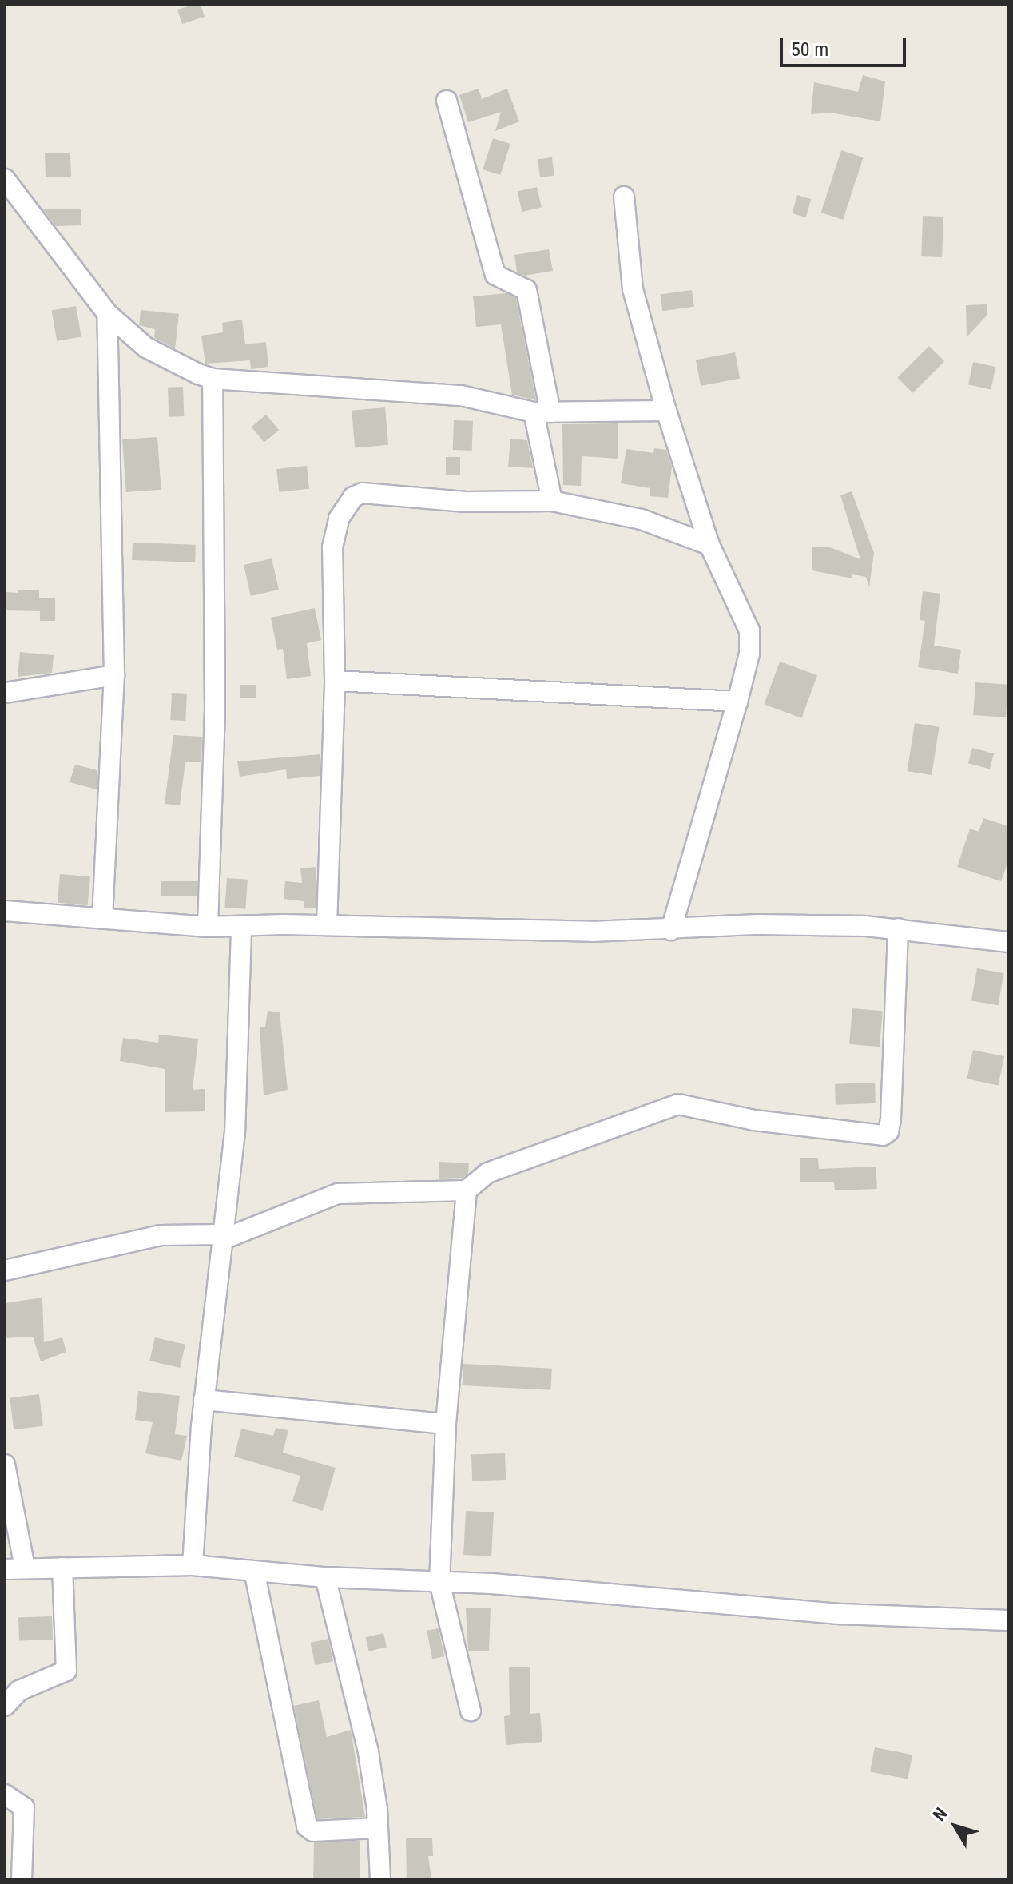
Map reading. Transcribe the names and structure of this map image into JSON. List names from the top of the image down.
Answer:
{
  "scale_bar": "50 m",
  "north": "top left"
}
